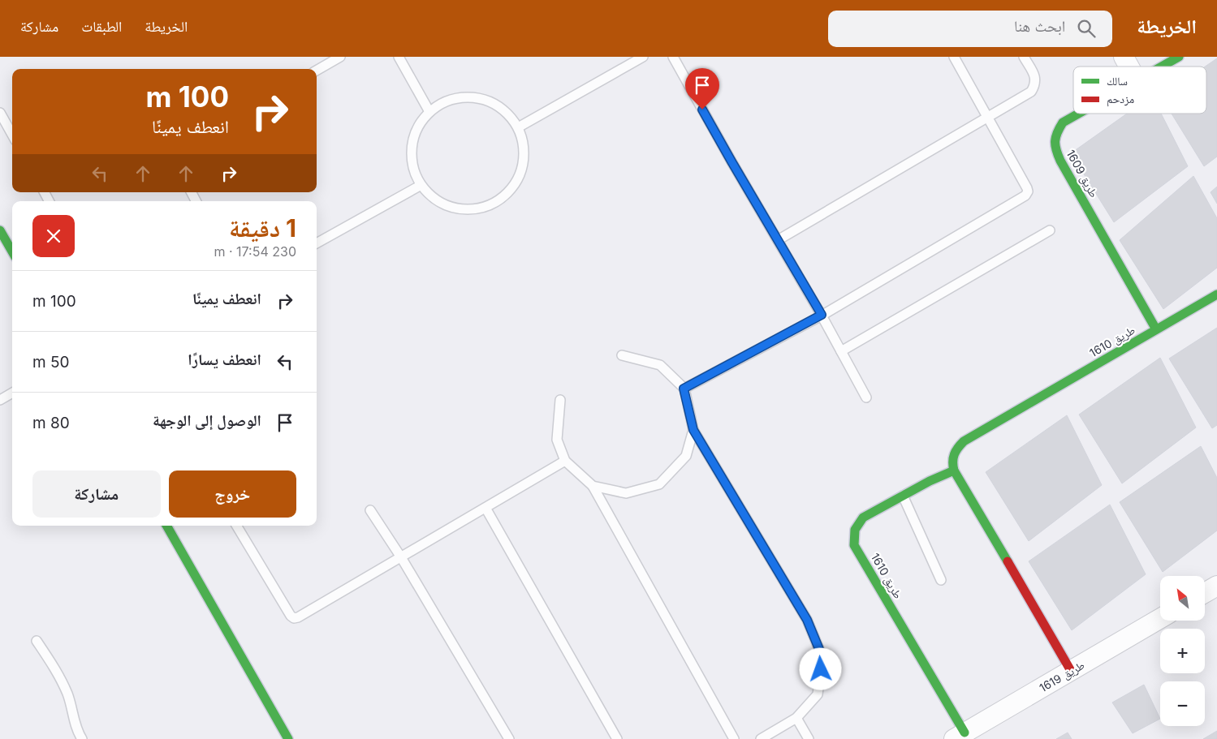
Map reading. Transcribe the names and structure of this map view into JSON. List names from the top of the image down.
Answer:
{
  "streets": {
    "street": ["طريق 1609", "طريق 1610", "طريق 1619"]
  },
  "crossings": [
    ["طريق 1609", "طريق 1610"],
    ["طريق 1610", "طريق 1619"]
  ],
  "legend": ["سالك", "مزدحم"],
  "north": "top left",
  "page": {
    "header": "الخريطة",
    "search": "ابحث هنا",
    "nav": ["الخريطة", "الطبقات", "مشاركة"],
    "turn": ["100 m", "انعطف يمينًا"],
    "heading": ["1 دقيقة", "230 m · 17:54"],
    "list": [
      {
        "name": "انعطف يمينًا",
        "value": "100 m"
      },
      {
        "name": "انعطف يسارًا",
        "value": "50 m"
      },
      {
        "name": "الوصول إلى الوجهة",
        "value": "80 m"
      }
    ],
    "buttons": ["خروج", "مشاركة"],
    "map_buttons": ["+", "−"]
  }
}
